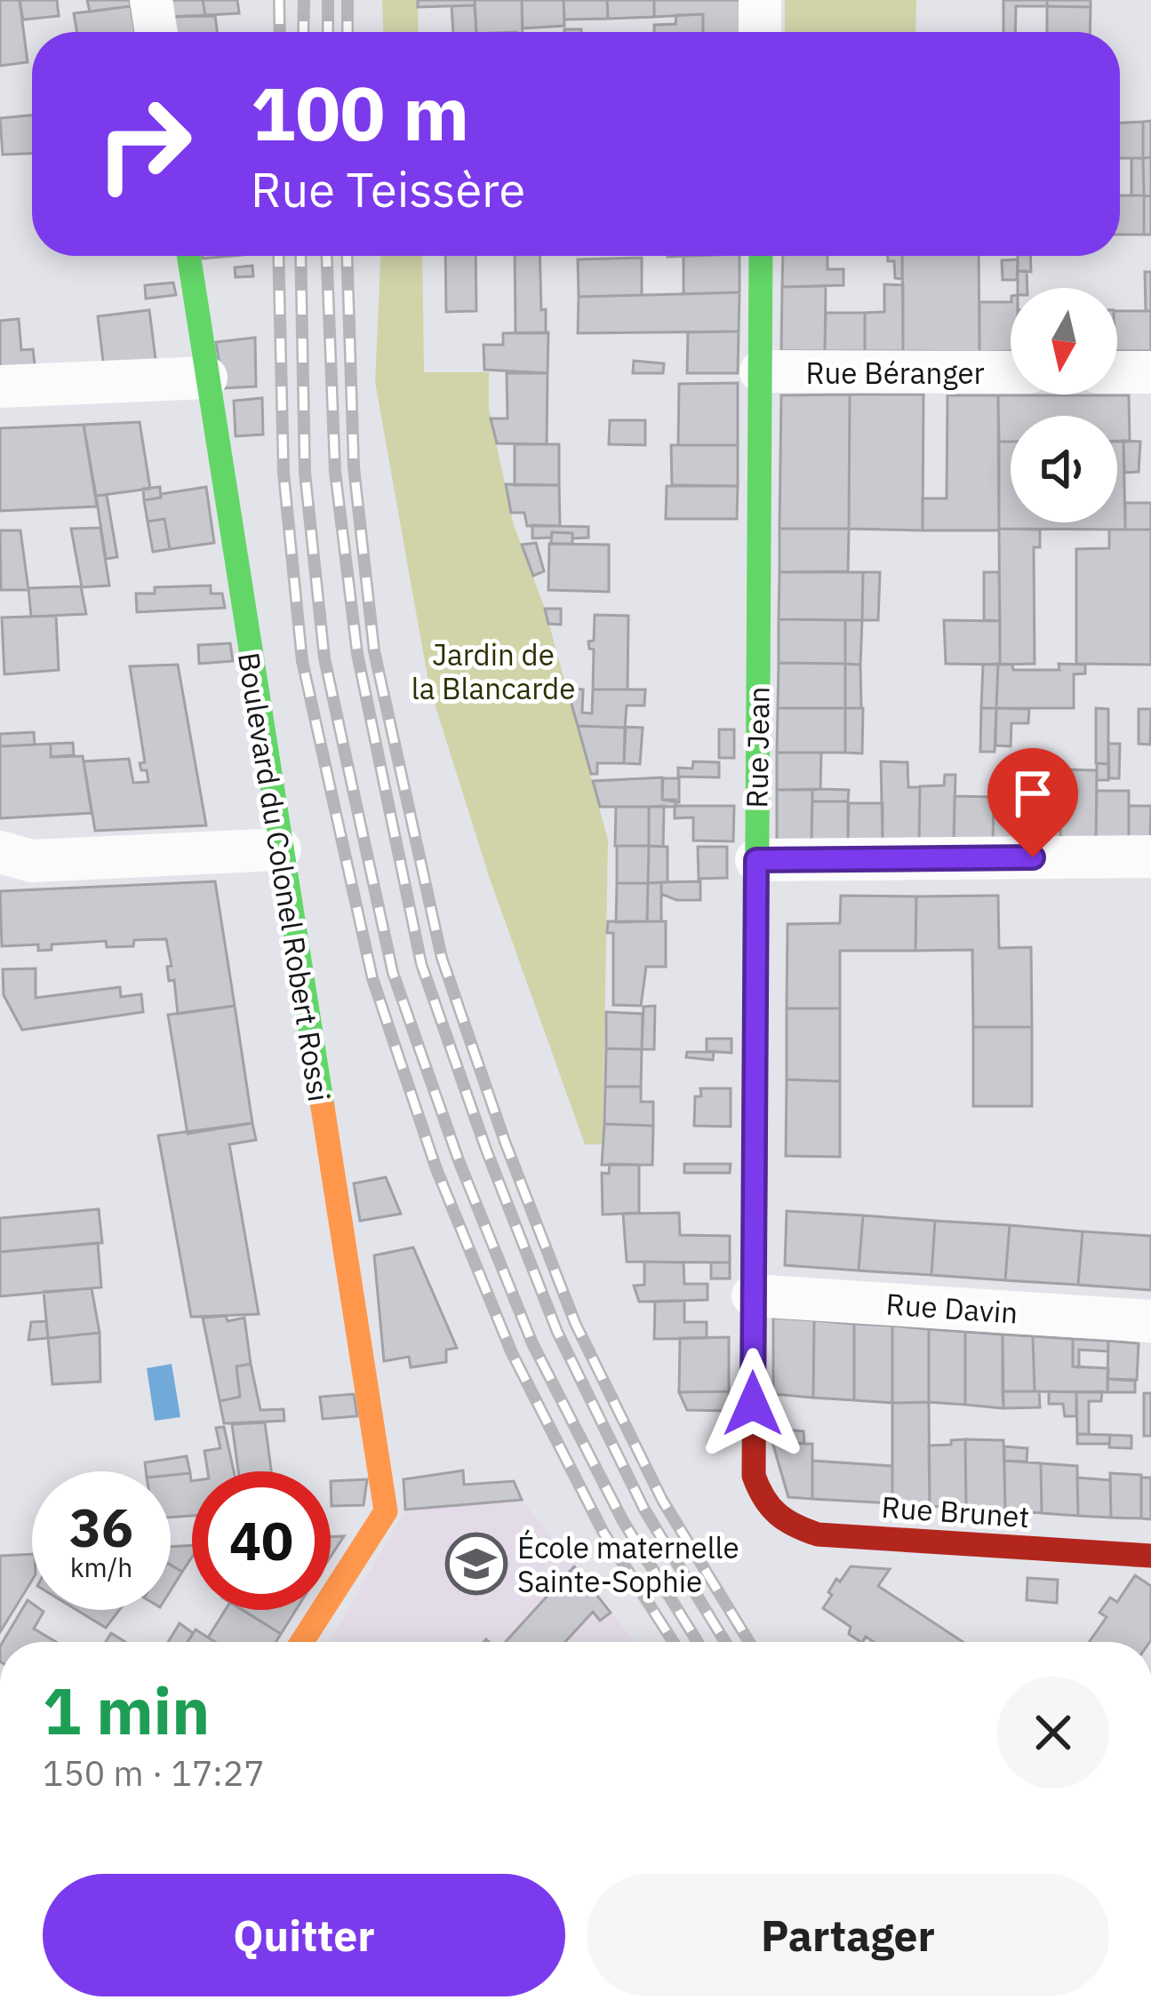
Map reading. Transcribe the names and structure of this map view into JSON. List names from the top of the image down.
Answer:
{
  "streets": {
    "street": [
      "Rue Béranger",
      "Rue Jean",
      "Boulevard du Colonel Robert Rossi",
      "Rue Davin",
      "Rue Brunet"
    ]
  },
  "crossings": [
    ["Rue Béranger", "Rue Jean"],
    ["Rue Jean", "Rue Davin"],
    ["Rue Jean", "Rue Brunet"]
  ],
  "parks": ["Jardin de la Blancarde"],
  "places": {
    "school or university": ["École maternelle Sainte-Sophie"]
  },
  "north": "bottom",
  "page": {
    "turn": ["100 m", "Rue Teissère"],
    "speed": "36 km/h",
    "limit": "40",
    "heading": ["1 min", "150 m · 17:27"],
    "buttons": ["Quitter", "Partager"]
  }
}
